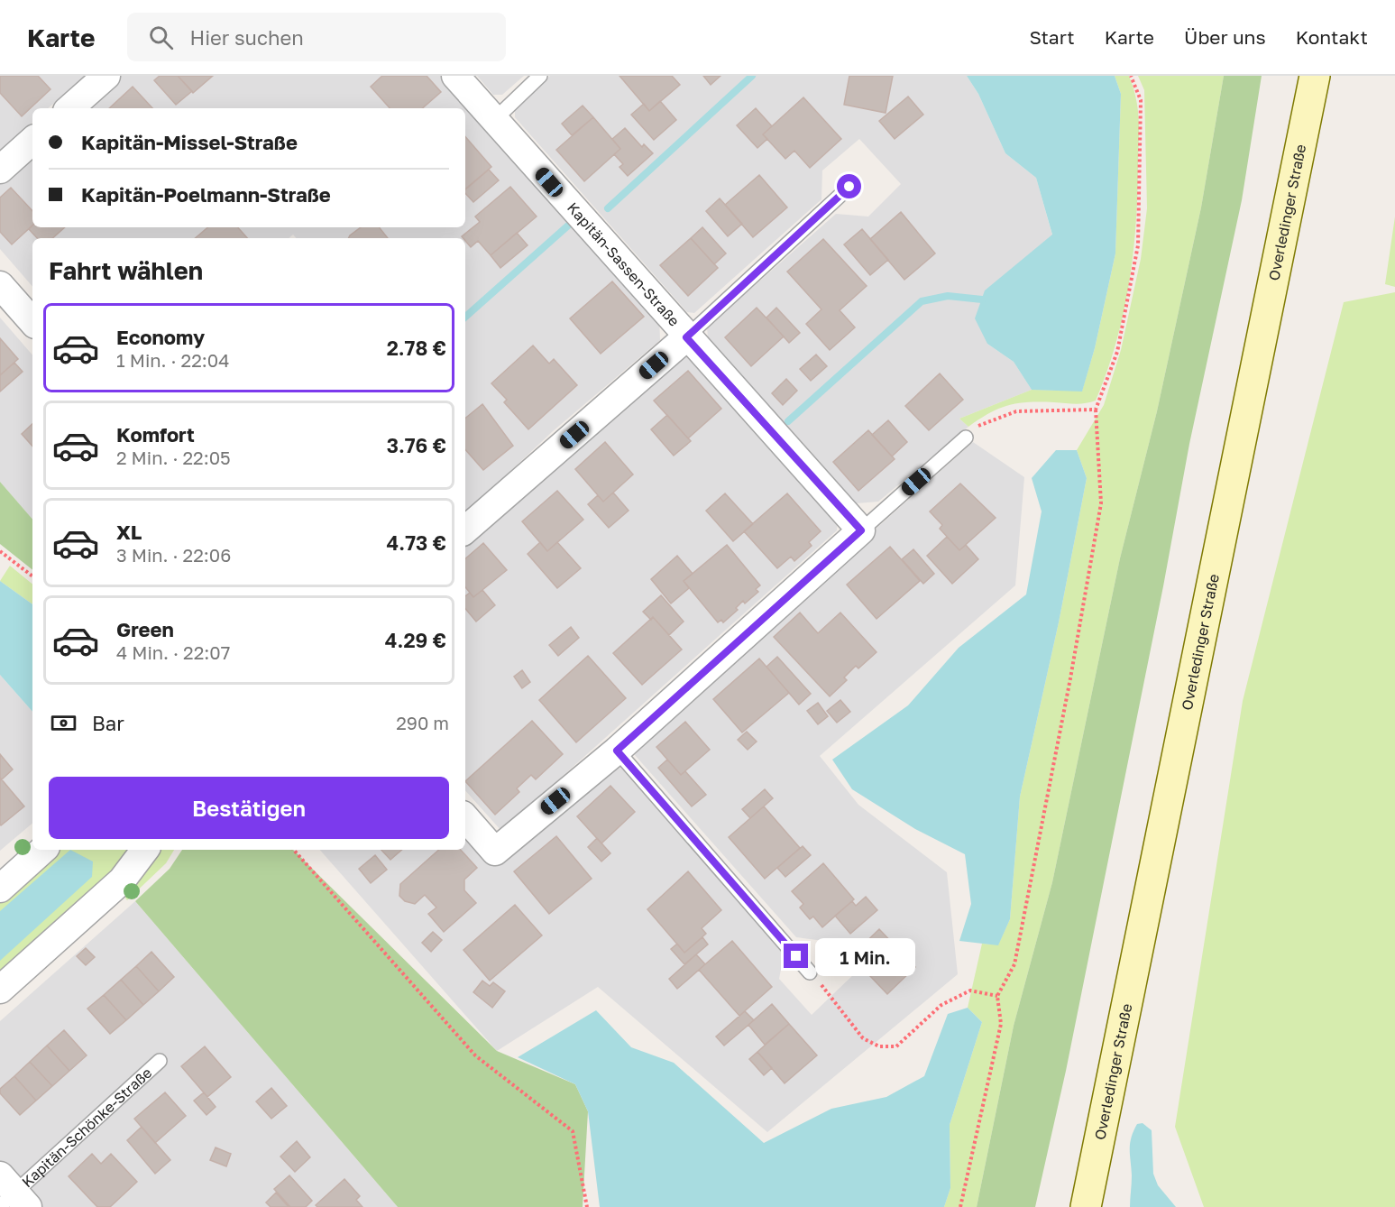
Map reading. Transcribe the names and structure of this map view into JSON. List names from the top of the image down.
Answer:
{
  "streets": {
    "street": ["Overledinger Straße", "Kapitän-Sassen-Straße"],
    "lane": ["Kapitän-Schönke-Straße"]
  },
  "page": {
    "header": "Karte",
    "search": "Hier suchen",
    "nav": [
      "Start",
      "Karte",
      "Über uns",
      "Kontakt"
    ],
    "banner": ["Kapitän-Missel-Straße", "Kapitän-Poelmann-Straße"],
    "heading": "Fahrt wählen",
    "list": [
      {
        "name": "Economy",
        "note": "1 Min. · 22:04",
        "value": "2.78 €"
      },
      {
        "name": "Komfort",
        "note": "2 Min. · 22:05",
        "value": "3.76 €"
      },
      {
        "name": "XL",
        "note": "3 Min. · 22:06",
        "value": "4.73 €"
      },
      {
        "name": "Green",
        "note": "4 Min. · 22:07",
        "value": "4.29 €"
      }
    ],
    "pay": ["Bar", "290 m"],
    "buttons": "Bestätigen",
    "bubble": "1 Min."
  }
}
